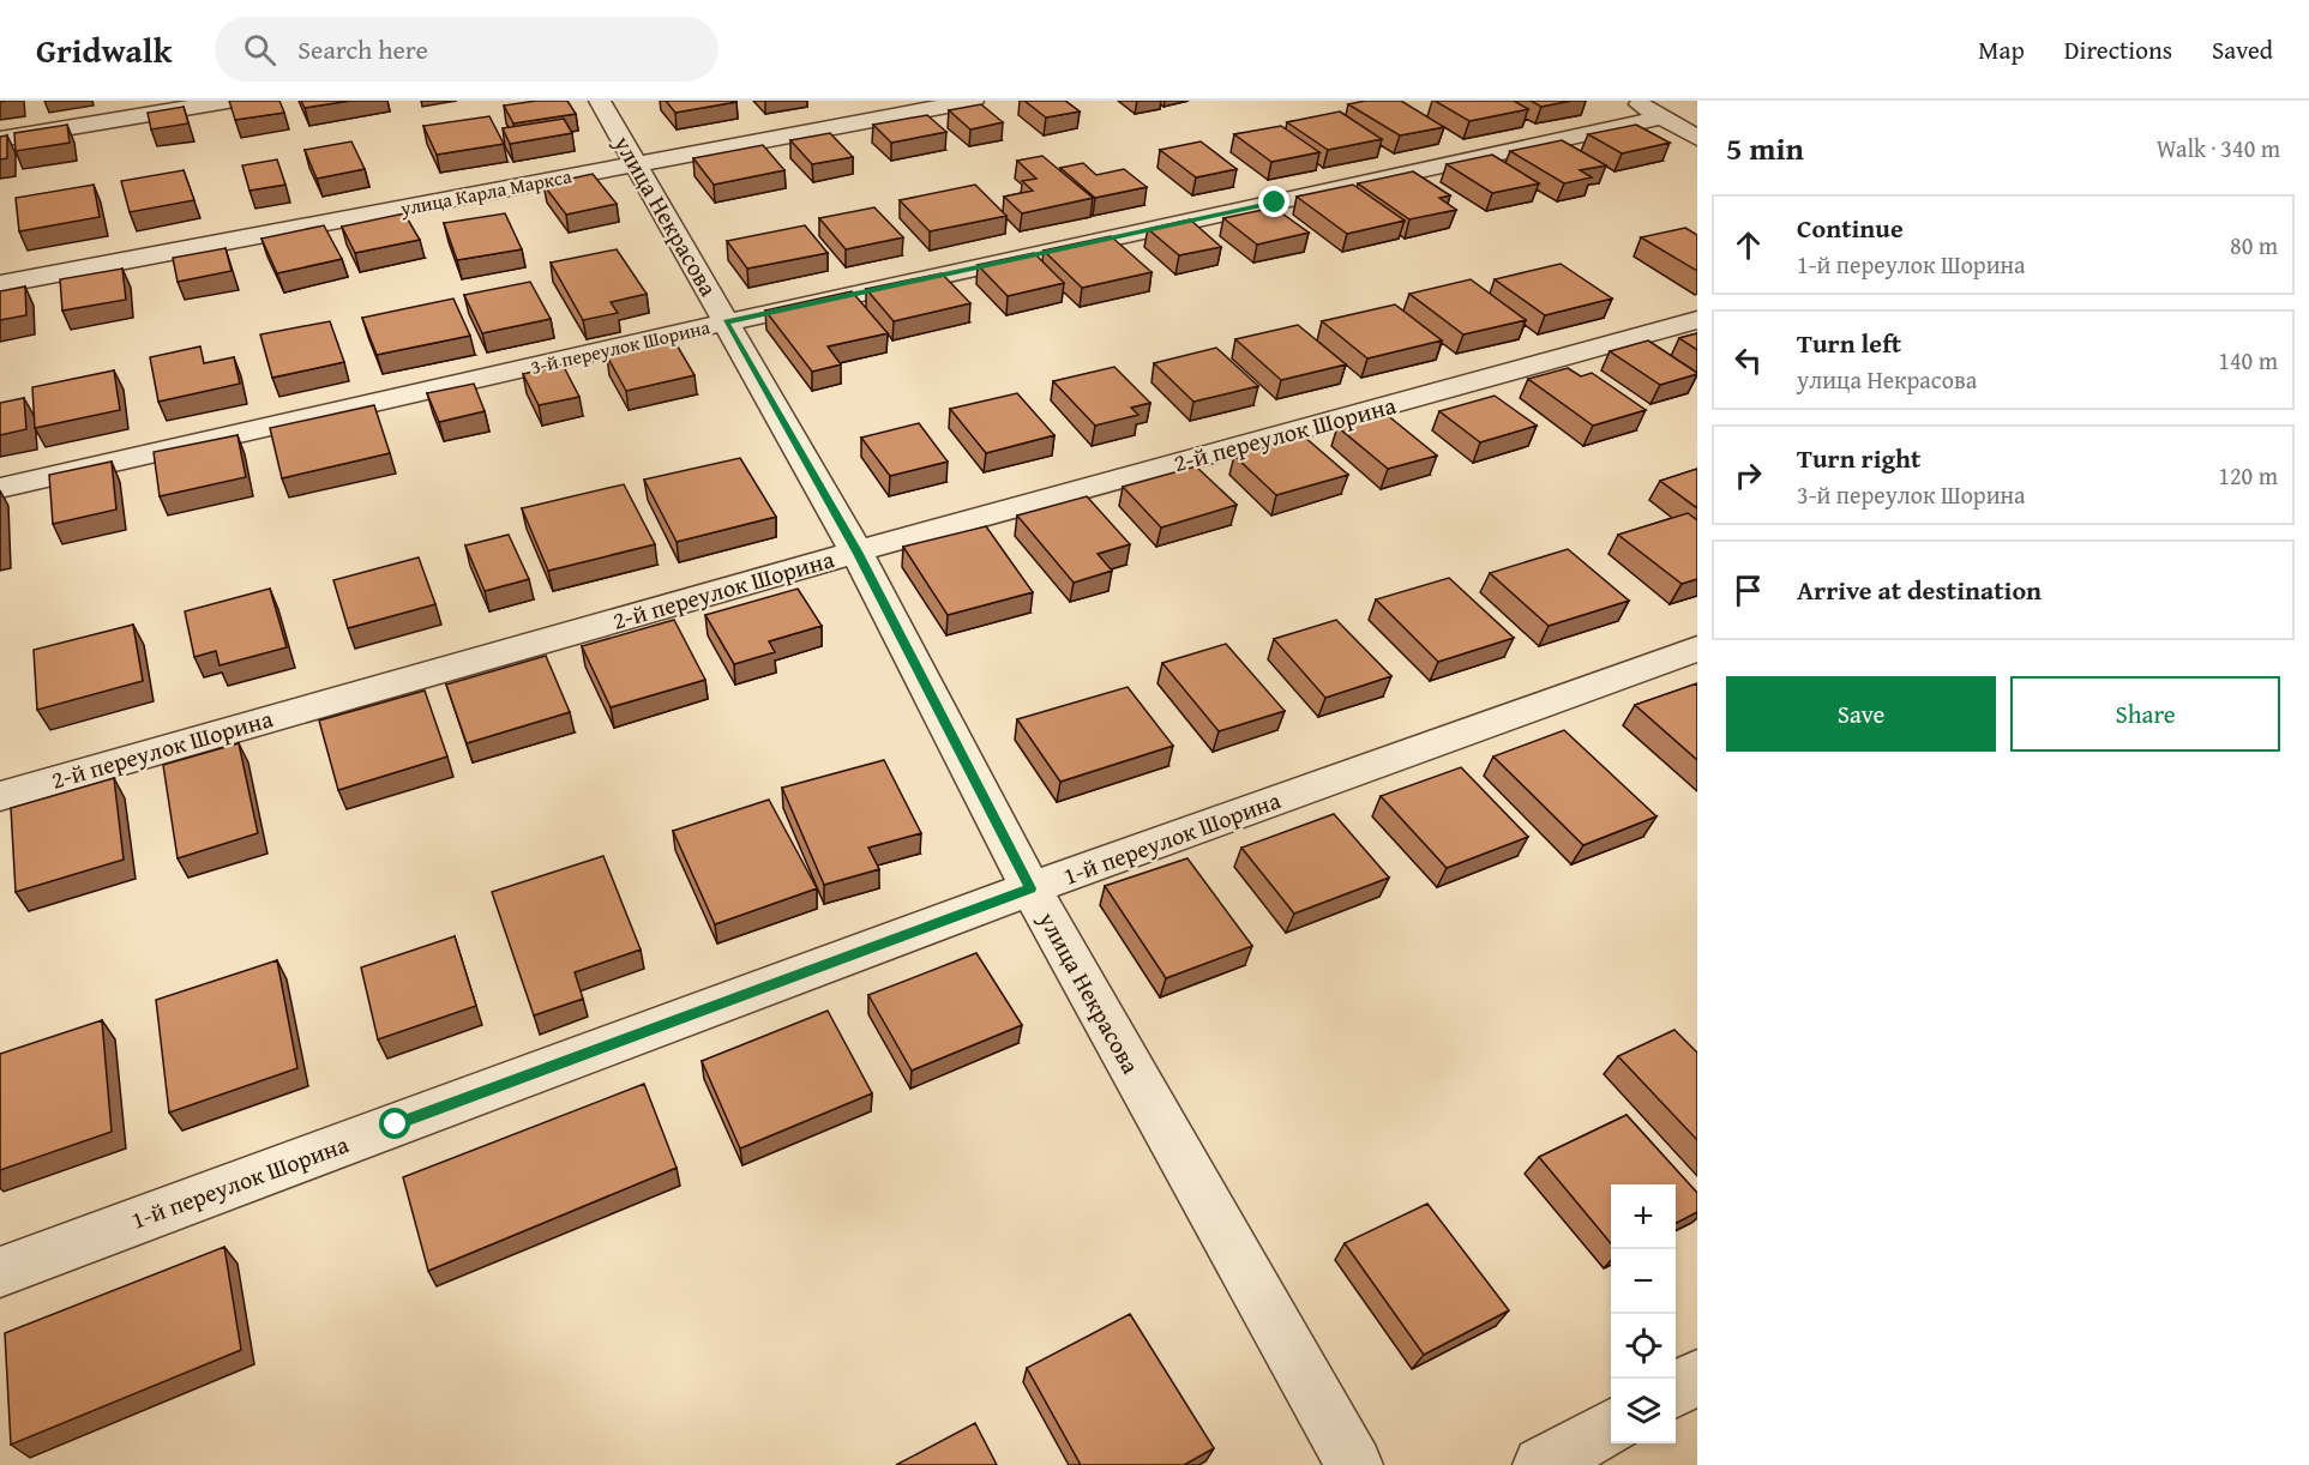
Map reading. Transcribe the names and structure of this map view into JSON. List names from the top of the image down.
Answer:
{
  "streets": {
    "street": [
      "улица Карла Маркса",
      "улица Некрасова",
      "3-й переулок Шорина",
      "2-й переулок Шорина",
      "1-й переулок Шорина"
    ]
  },
  "crossings": [
    ["улица Карла Маркса", "улица Некрасова"],
    ["улица Некрасова", "3-й переулок Шорина"],
    ["улица Некрасова", "2-й переулок Шорина"],
    ["улица Некрасова", "1-й переулок Шорина"]
  ],
  "page": {
    "header": "Gridwalk",
    "search": "Search here",
    "nav": ["Map", "Directions", "Saved"],
    "heading": ["5 min", "Walk · 340 m"],
    "list": [
      ["Continue", "1-й переулок Шорина", "80 m"],
      ["Turn left", "улица Некрасова", "140 m"],
      ["Turn right", "3-й переулок Шорина", "120 m"],
      "Arrive at destination"
    ],
    "buttons": ["Save", "Share"],
    "map_buttons": ["+", "−"]
  }
}
